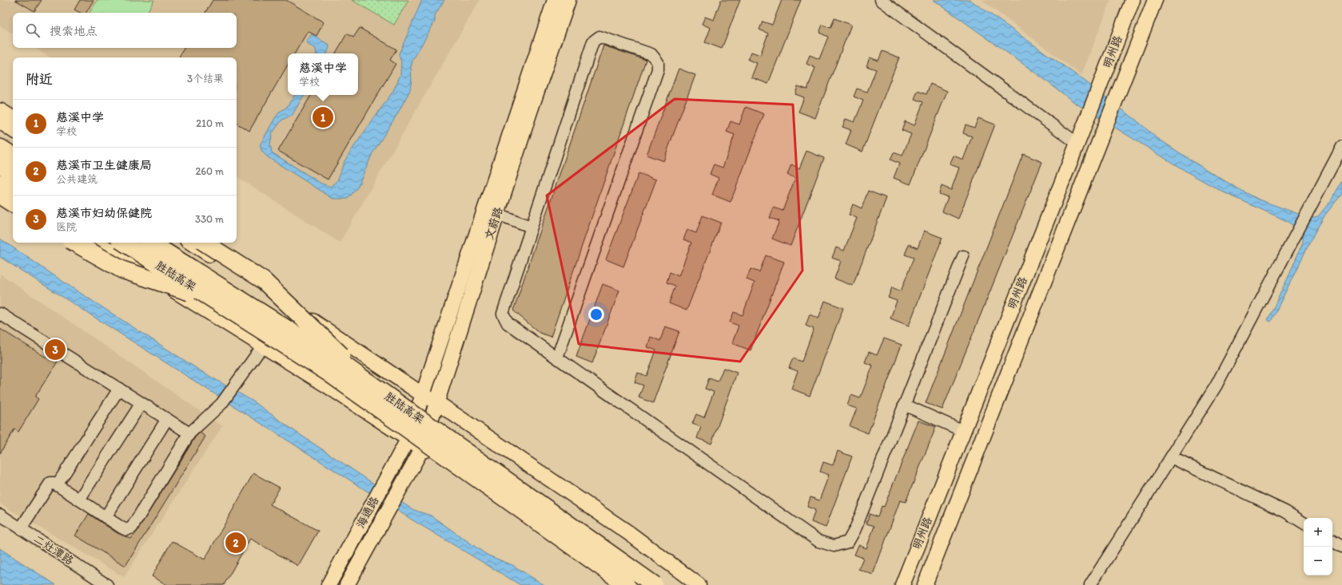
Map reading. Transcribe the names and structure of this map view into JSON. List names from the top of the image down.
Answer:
{
  "streets": {
    "highway": ["胜陆高架"],
    "main road": ["明州路", "文蔚路", "海通路"],
    "street": ["二灶潭路"]
  },
  "crossings": [
    ["文蔚路", "海通路"]
  ],
  "page": {
    "search": "搜索地点",
    "popup": ["慈溪中学", "学校"],
    "heading": ["附近", "3个结果"],
    "list": [
      {
        "mark": "1",
        "name": "慈溪中学",
        "note": "学校",
        "value": "210 m"
      },
      {
        "mark": "2",
        "name": "慈溪市卫生健康局",
        "note": "公共建筑",
        "value": "260 m"
      },
      {
        "mark": "3",
        "name": "慈溪市妇幼保健院",
        "note": "医院",
        "value": "330 m"
      }
    ],
    "pins": ["1", "3", "2"],
    "map_buttons": ["+", "−"]
  }
}
